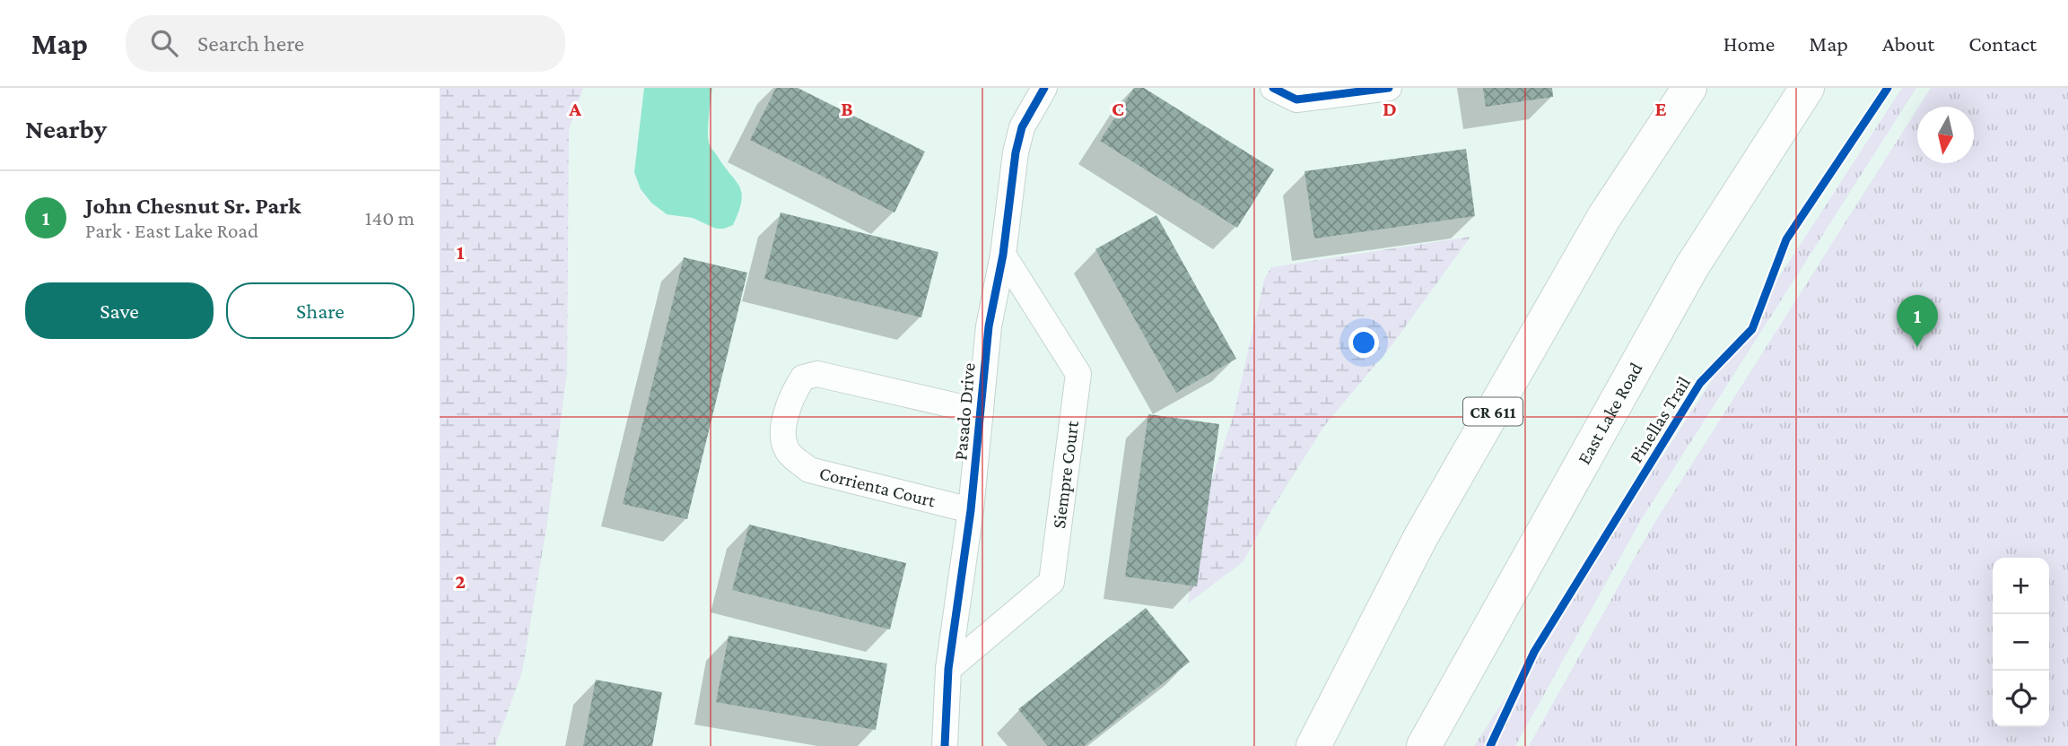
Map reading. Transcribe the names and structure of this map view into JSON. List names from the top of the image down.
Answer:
{
  "streets": {
    "main road": ["CR 611", "East Lake Road"],
    "street": ["Pasado Drive", "Siempre Court", "Corrienta Court"],
    "cycle path": ["Pinellas Trail"]
  },
  "crossings": [
    ["Pasado Drive", "Siempre Court"],
    ["Pasado Drive", "Corrienta Court"]
  ],
  "north": "bottom",
  "page": {
    "header": "Map",
    "search": "Search here",
    "nav": [
      "Home",
      "Map",
      "About",
      "Contact"
    ],
    "heading": "Nearby",
    "list": [
      {
        "mark": "1",
        "name": "John Chesnut Sr. Park",
        "note": "Park · East Lake Road",
        "value": "140 m"
      }
    ],
    "buttons": ["Save", "Share"],
    "pins": "1",
    "map_buttons": ["+", "−"]
  },
  "grid": {
    "columns": [
      "A",
      "B",
      "C",
      "D",
      "E"
    ],
    "rows": ["1", "2"]
  }
}
